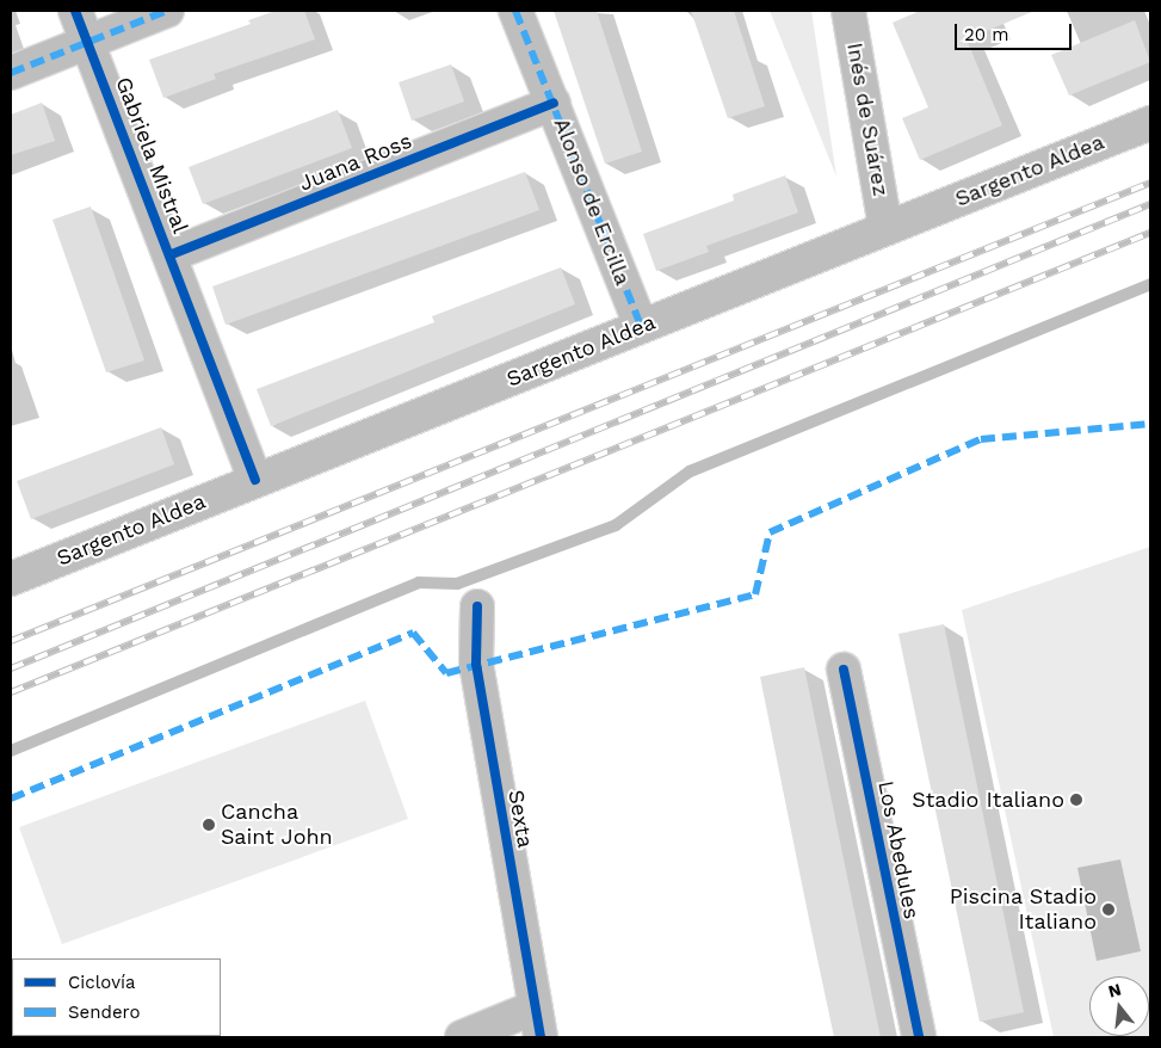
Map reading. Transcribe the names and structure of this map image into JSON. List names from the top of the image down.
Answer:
{
  "streets": {
    "street": [
      "Inés de Suárez",
      "Gabriela Mistral",
      "Juana Ross",
      "Sargento Aldea",
      "Alonso de Ercilla",
      "Sexta",
      "Los Abedules"
    ]
  },
  "crossings": [
    ["Inés de Suárez", "Sargento Aldea"],
    ["Gabriela Mistral", "Juana Ross"],
    ["Gabriela Mistral", "Sargento Aldea"],
    ["Juana Ross", "Alonso de Ercilla"],
    ["Sargento Aldea", "Alonso de Ercilla"]
  ],
  "places": ["Stadio Italiano", "Cancha Saint John", "Piscina Stadio Italiano"],
  "legend": ["Ciclovía", "Sendero"],
  "scale_bar": "20 m",
  "north": "top"
}
